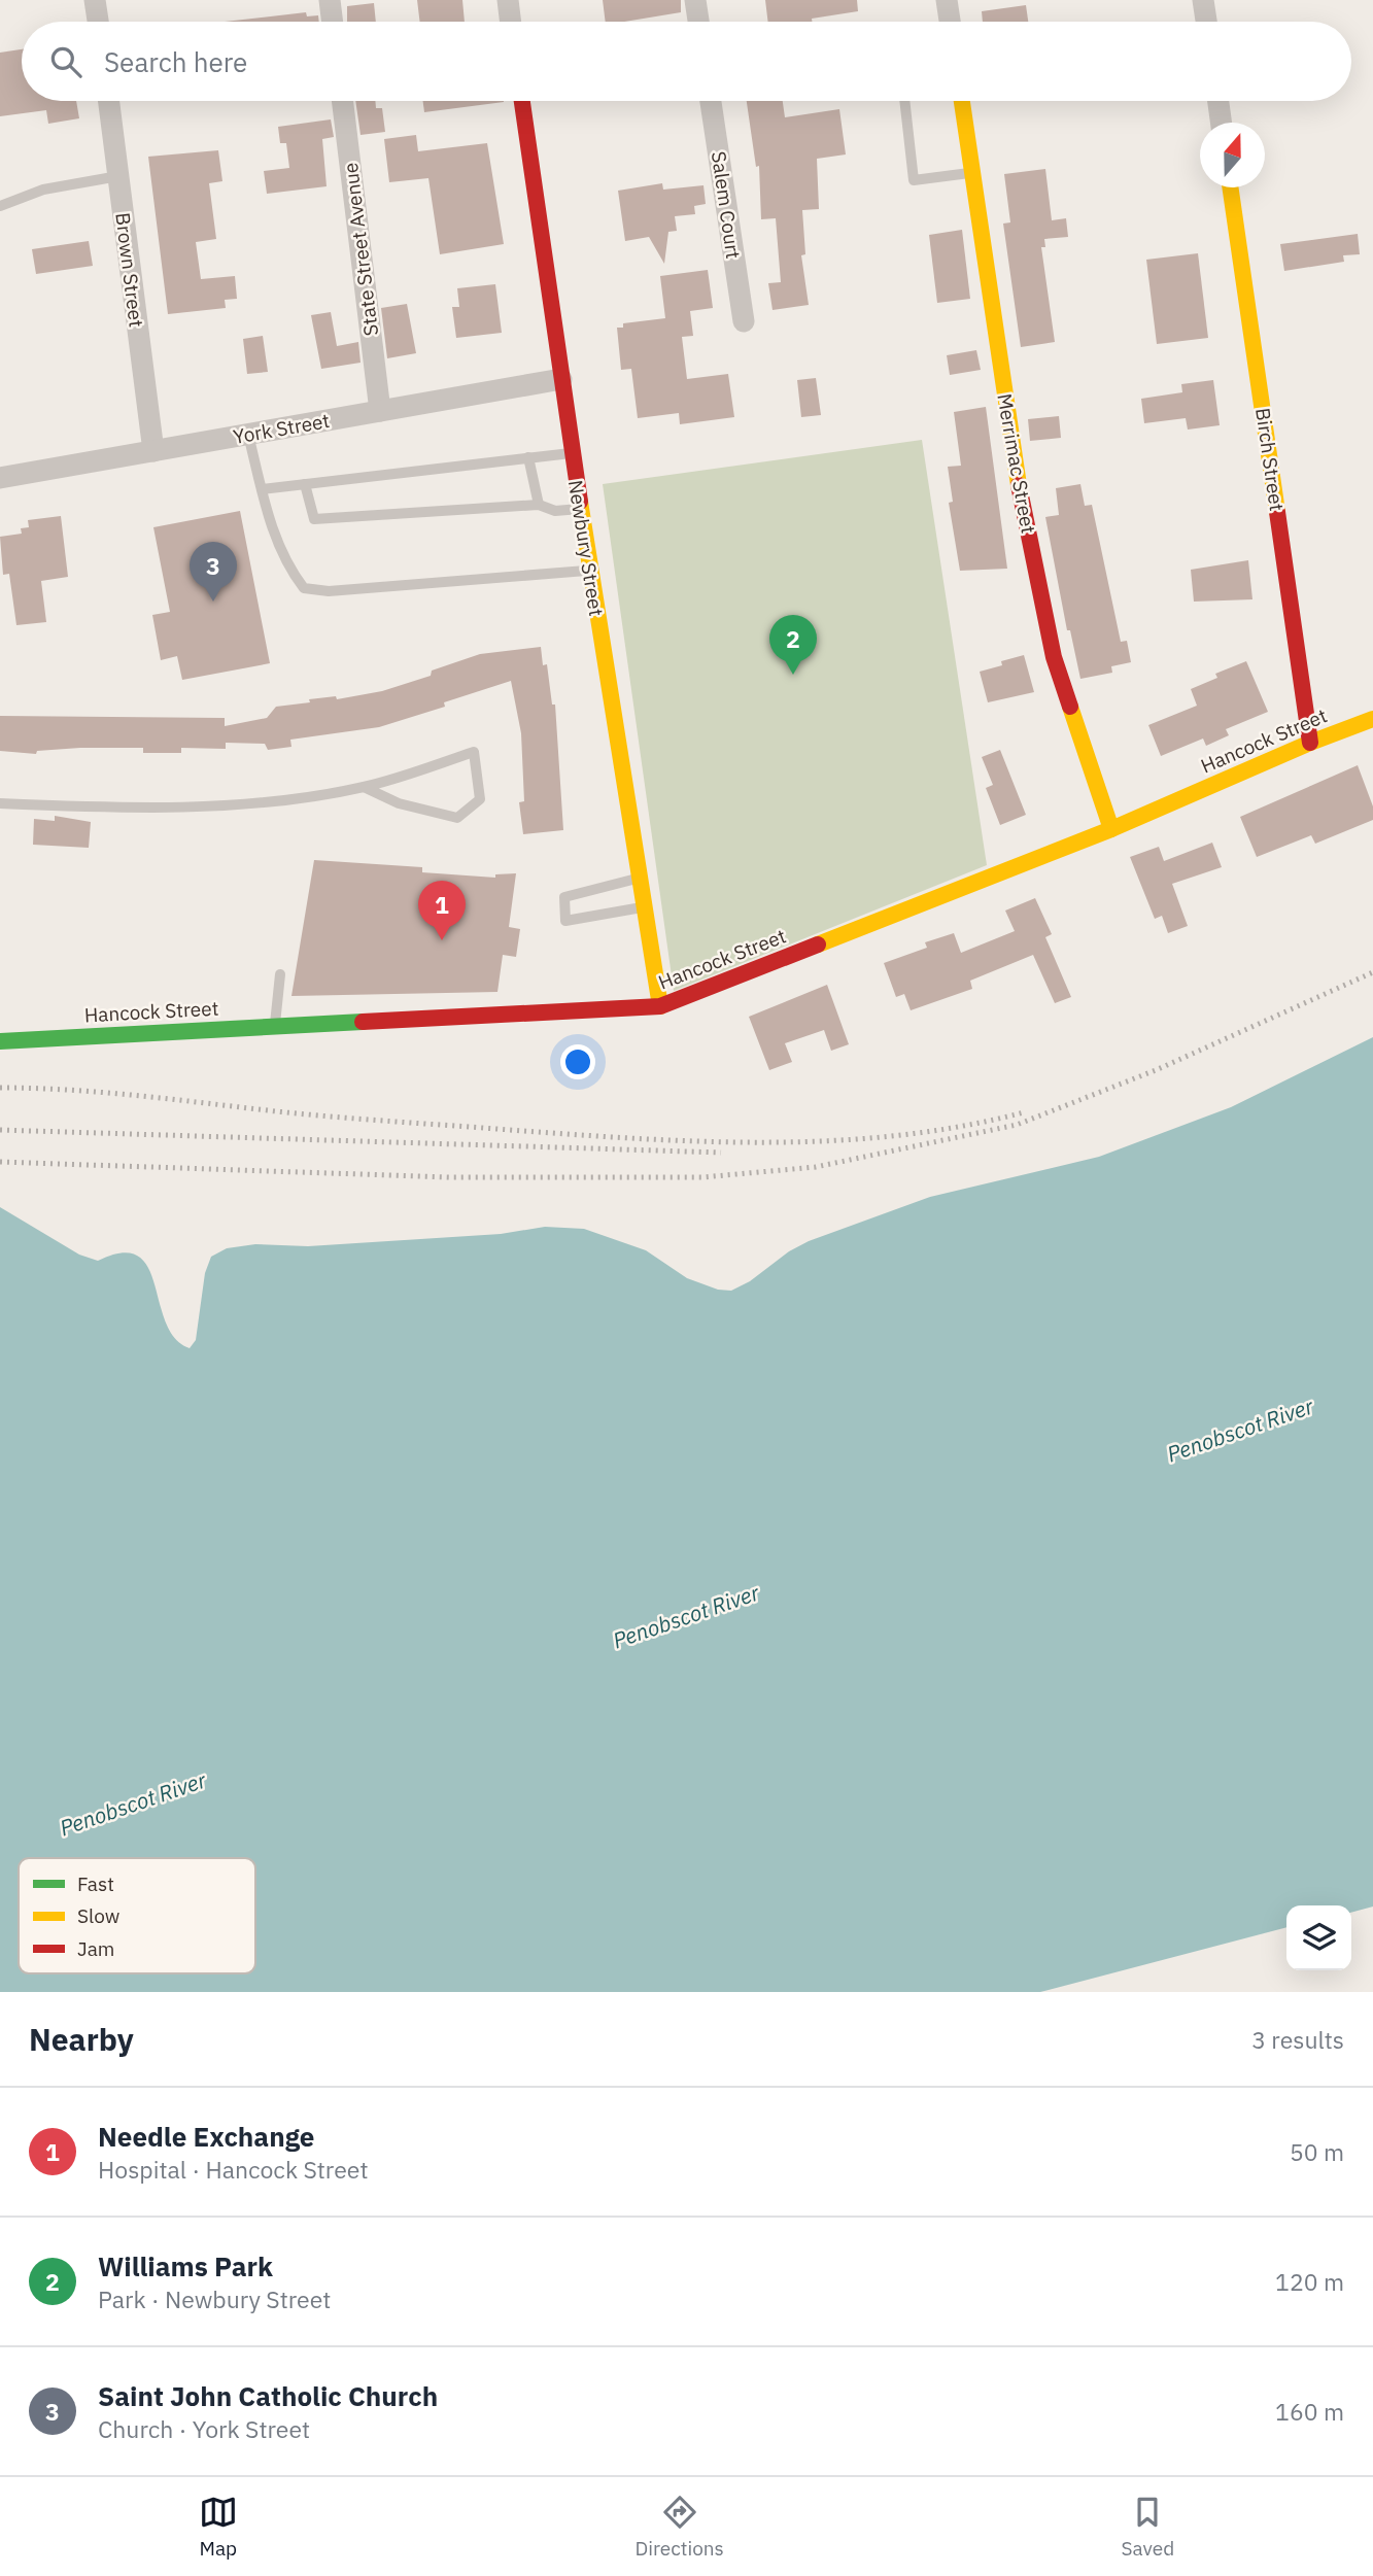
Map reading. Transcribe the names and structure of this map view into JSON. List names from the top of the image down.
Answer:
{
  "streets": {
    "street": [
      "Salem Court",
      "State Street Avenue",
      "Brown Street",
      "York Street",
      "Birch Street",
      "Merrimac Street",
      "Newbury Street",
      "Hancock Street"
    ]
  },
  "crossings": [
    ["State Street Avenue", "York Street"],
    ["Brown Street", "York Street"],
    ["York Street", "Newbury Street"],
    ["Birch Street", "Hancock Street"],
    ["Merrimac Street", "Hancock Street"],
    ["Newbury Street", "Hancock Street"]
  ],
  "water": ["Penobscot River"],
  "legend": ["Fast", "Slow", "Jam"],
  "north": "top",
  "page": {
    "search": "Search here",
    "pins": ["3", "2", "1"],
    "heading": ["Nearby", "3 results"],
    "list": [
      {
        "mark": "1",
        "name": "Needle Exchange",
        "note": "Hospital · Hancock Street",
        "value": "50 m"
      },
      {
        "mark": "2",
        "name": "Williams Park",
        "note": "Park · Newbury Street",
        "value": "120 m"
      },
      {
        "mark": "3",
        "name": "Saint John Catholic Church",
        "note": "Church · York Street",
        "value": "160 m"
      }
    ],
    "nav": ["Map", "Directions", "Saved"]
  }
}
